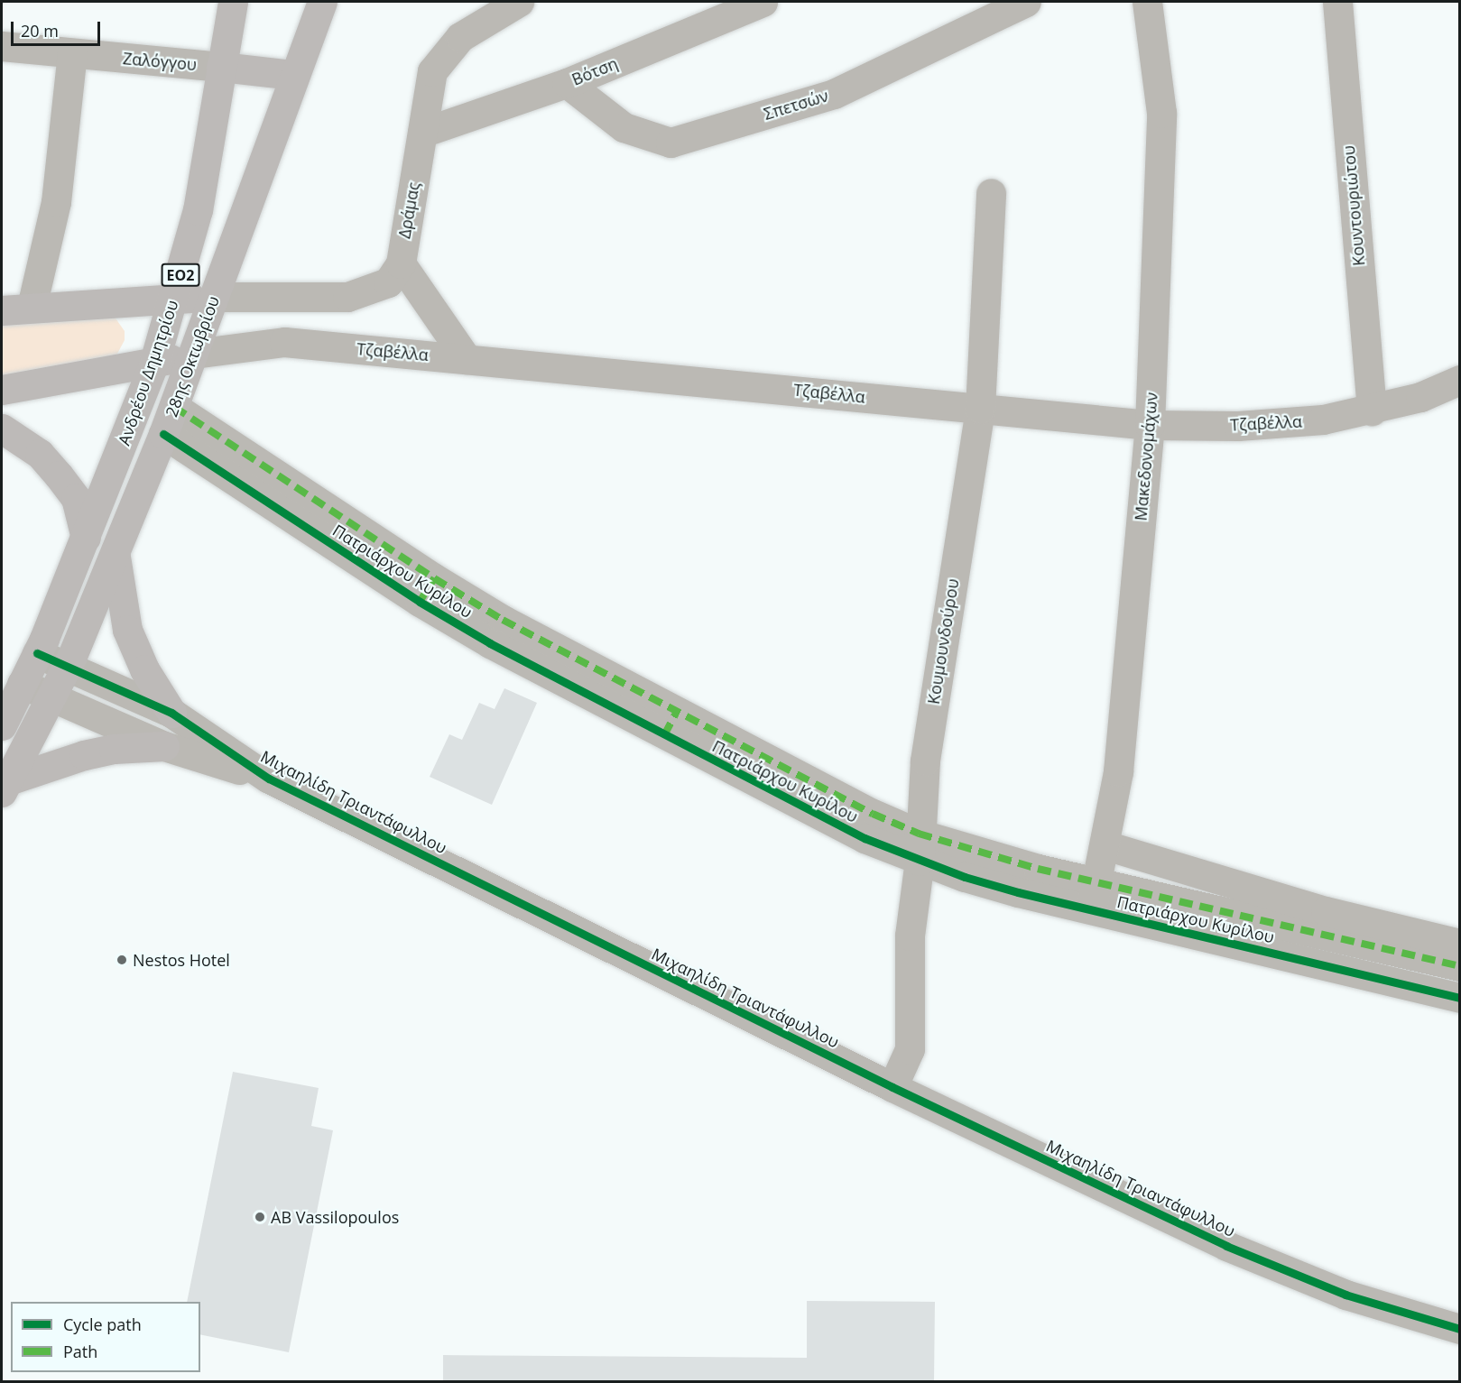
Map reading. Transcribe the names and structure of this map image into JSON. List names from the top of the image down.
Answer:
{
  "streets": {
    "main road": ["ΕΟ2", "28ης Οκτωβρίου", "Ανδρέου Δημητρίου"],
    "street": [
      "Ζαλόγγου",
      "Βότση",
      "Σπετσών",
      "Κουντουριώτου",
      "Δράμας",
      "Τζαβέλλα",
      "Μακεδονομάχων",
      "Πατριάρχου Κυρίλου",
      "Κουμουνδούρου",
      "Μιχαηλίδη Τριαντάφυλλου"
    ]
  },
  "crossings": [
    ["Ζαλόγγου", "Ανδρέου Δημητρίου"],
    ["Βότση", "Σπετσών"],
    ["Βότση", "Δράμας"],
    ["Κουντουριώτου", "Τζαβέλλα"],
    ["Δράμας", "28ης Οκτωβρίου"],
    ["Τζαβέλλα", "28ης Οκτωβρίου"],
    ["Τζαβέλλα", "Μακεδονομάχων"],
    ["Τζαβέλλα", "Κουμουνδούρου"],
    ["28ης Οκτωβρίου", "Πατριάρχου Κυρίλου"],
    ["28ης Οκτωβρίου", "Μιχαηλίδη Τριαντάφυλλου"],
    ["Ανδρέου Δημητρίου", "Μιχαηλίδη Τριαντάφυλλου"],
    ["Μακεδονομάχων", "Πατριάρχου Κυρίλου"],
    ["Πατριάρχου Κυρίλου", "Κουμουνδούρου"],
    ["Κουμουνδούρου", "Μιχαηλίδη Τριαντάφυλλου"]
  ],
  "places": ["Nestos Hotel", "AB Vassilopoulos"],
  "legend": ["Cycle path", "Path"],
  "scale_bar": "20 m"
}
